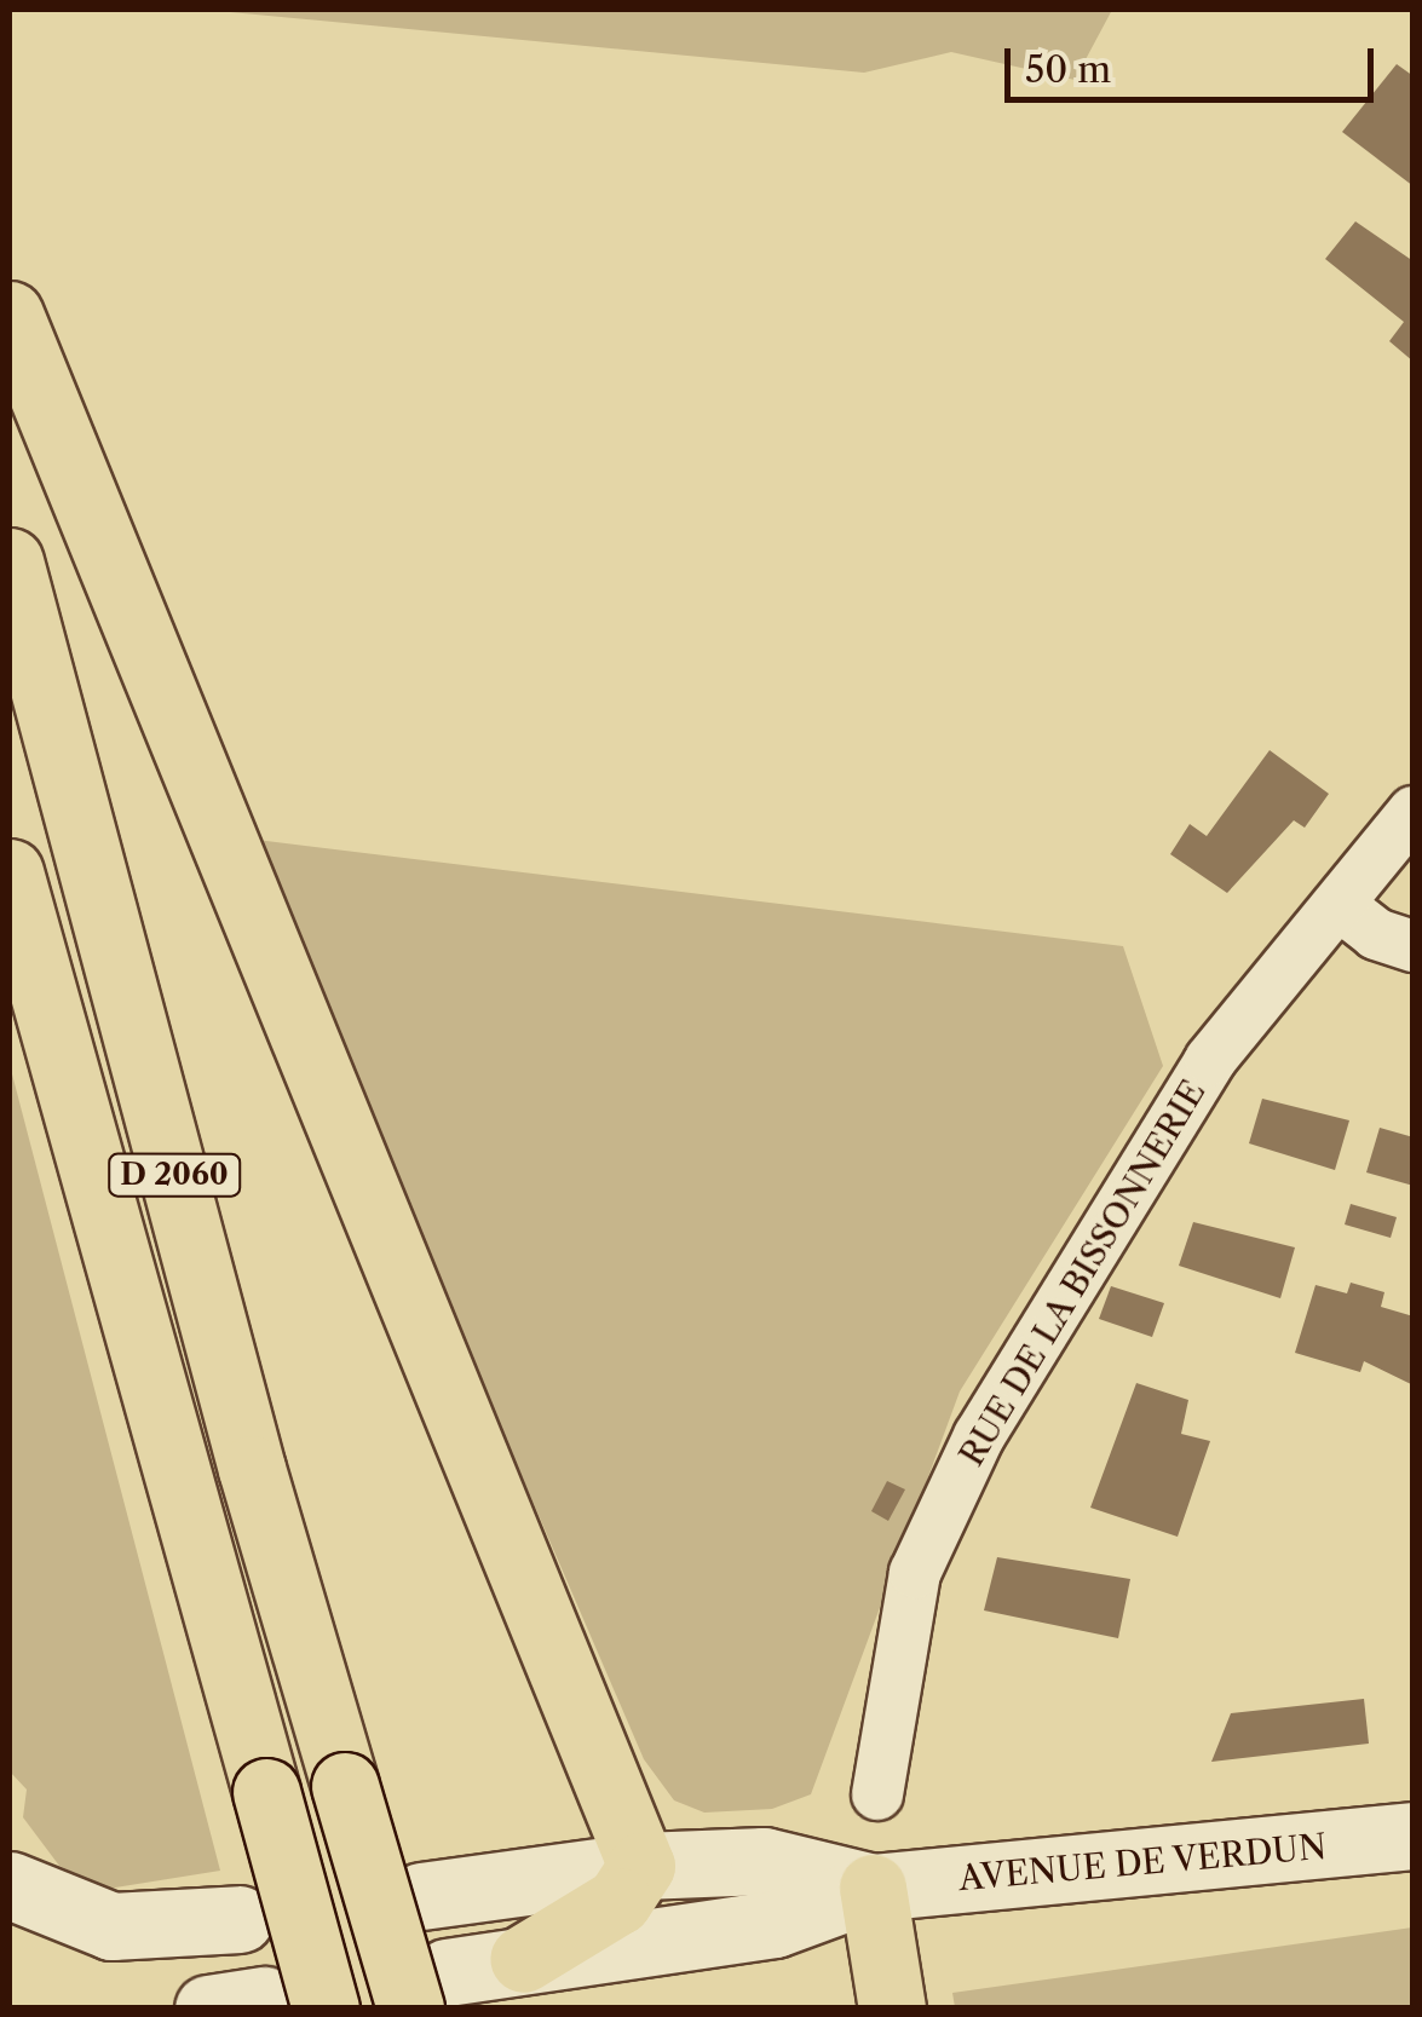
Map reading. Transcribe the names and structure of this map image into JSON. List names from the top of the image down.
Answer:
{
  "streets": {
    "highway": ["D 2060"],
    "main road": ["AVENUE DE VERDUN"],
    "street": ["RUE DE LA BISSONNERIE"]
  },
  "crossings": [
    ["D 2060", "AVENUE DE VERDUN"]
  ],
  "scale_bar": "50 m"
}
